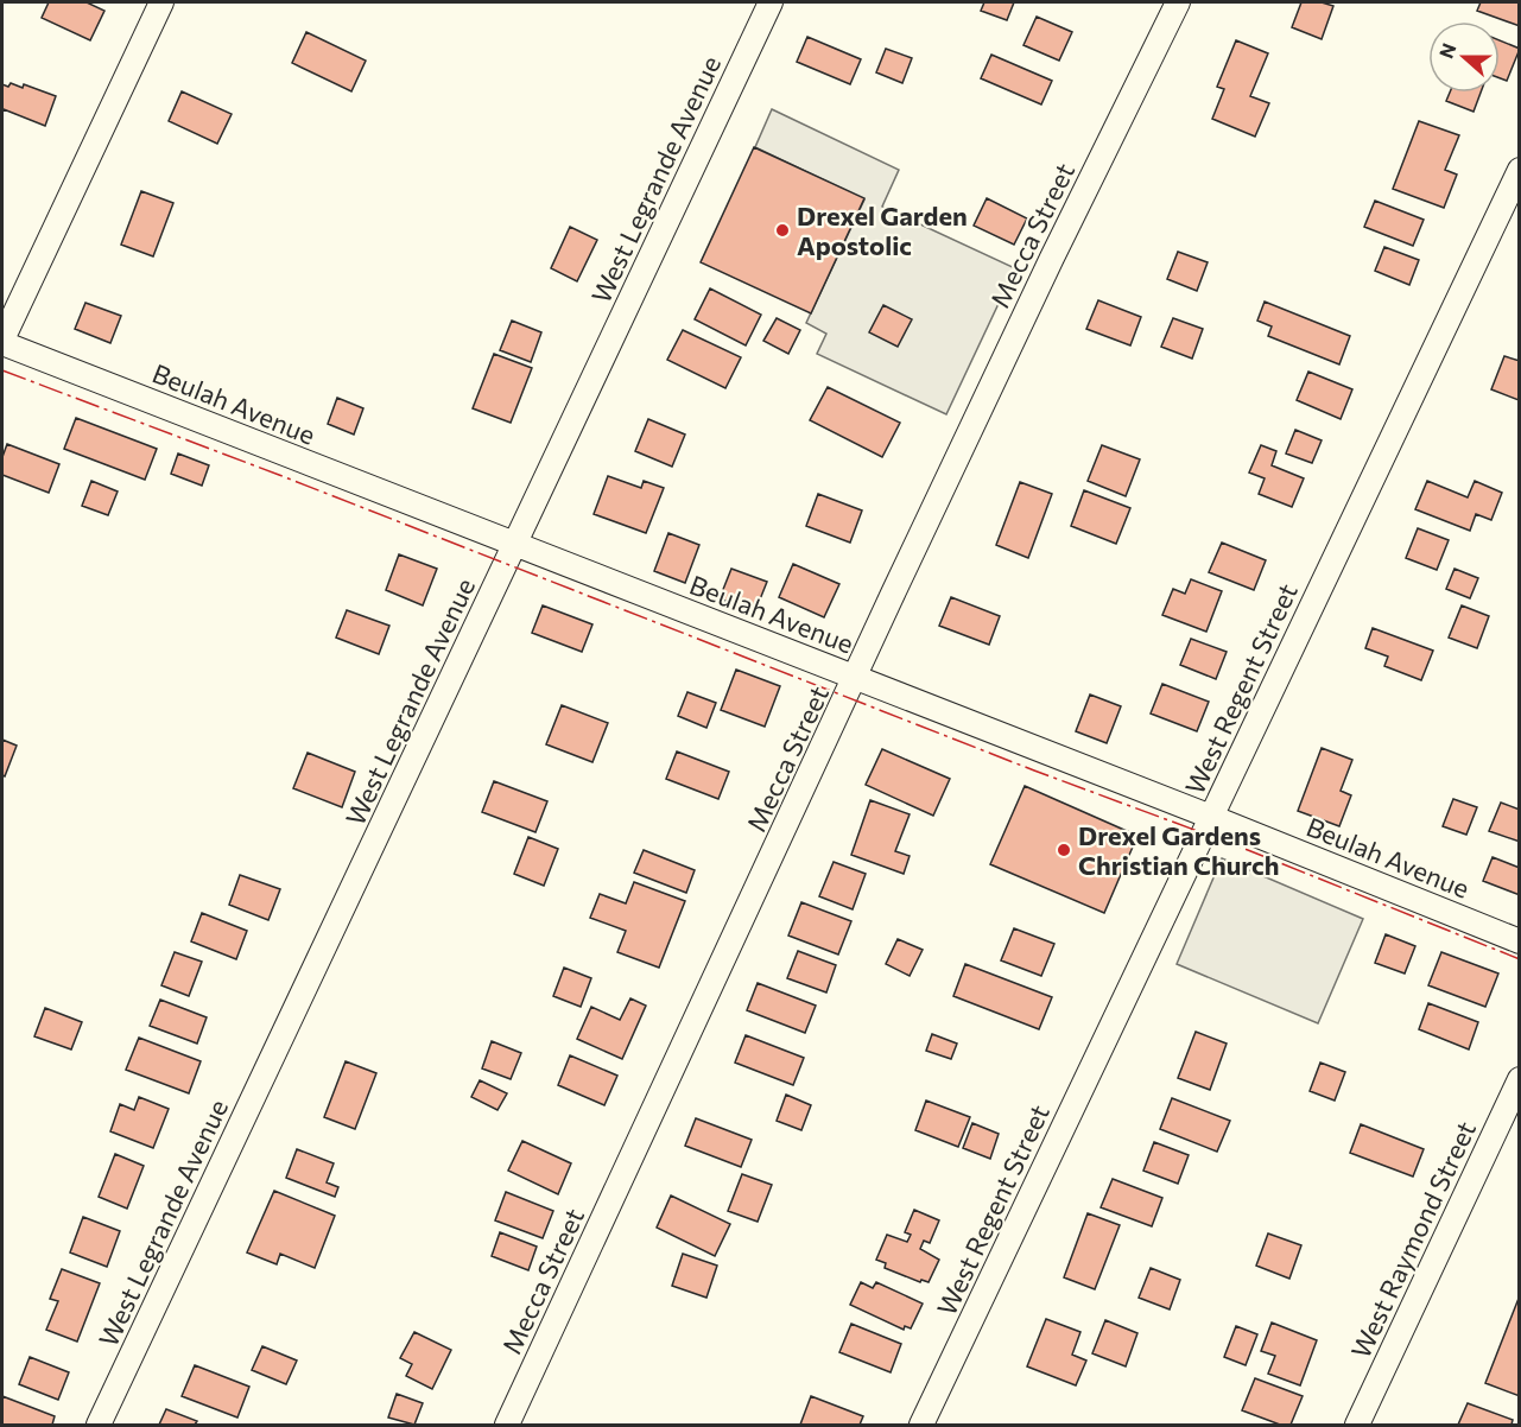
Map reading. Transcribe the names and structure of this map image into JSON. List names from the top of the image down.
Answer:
{
  "streets": {
    "street": [
      "West Legrande Avenue",
      "Mecca Street",
      "Beulah Avenue",
      "West Regent Street",
      "West Raymond Street"
    ]
  },
  "crossings": [
    ["West Legrande Avenue", "Beulah Avenue"],
    ["Mecca Street", "Beulah Avenue"],
    ["Beulah Avenue", "West Regent Street"]
  ],
  "places": ["Drexel Garden Apostolic", "Drexel Gardens Christian Church"],
  "north": "left"
}
